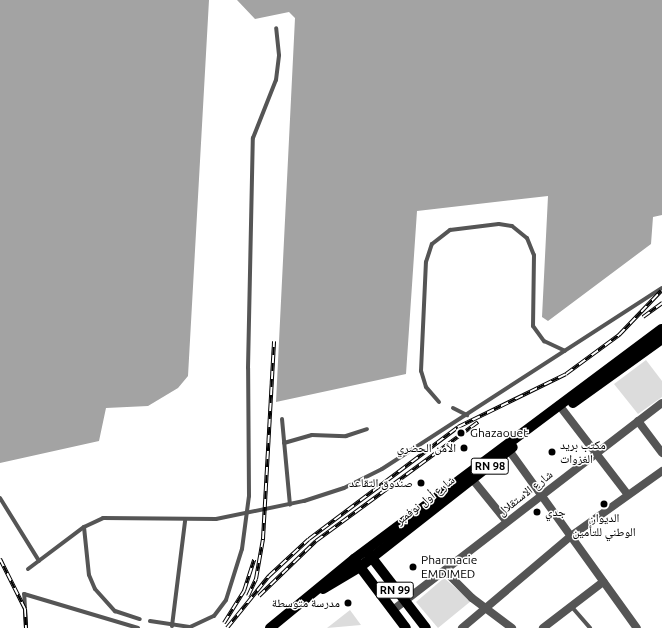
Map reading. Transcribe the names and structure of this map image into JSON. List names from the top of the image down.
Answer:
{
  "streets": {
    "main road": ["RN 98", "شارع أول نوفمبر", "RN 99"],
    "street": ["شارع الاستقلال"]
  },
  "crossings": [
    ["RN 98", "شارع أول نوفمبر"],
    ["RN 98", "RN 99"],
    ["شارع الاستقلال", "RN 99"],
    ["شارع أول نوفمبر", "RN 99"]
  ],
  "places": [
    "Ghazaouet",
    "الأمن الحضري",
    "مكتب بريد الغزوات",
    "صندوق التقاعد",
    "الديوان الوطني للتأمين",
    "جدي",
    "Pharmacie EMDIMED",
    "مدرسة متوسطة"
  ]
}
